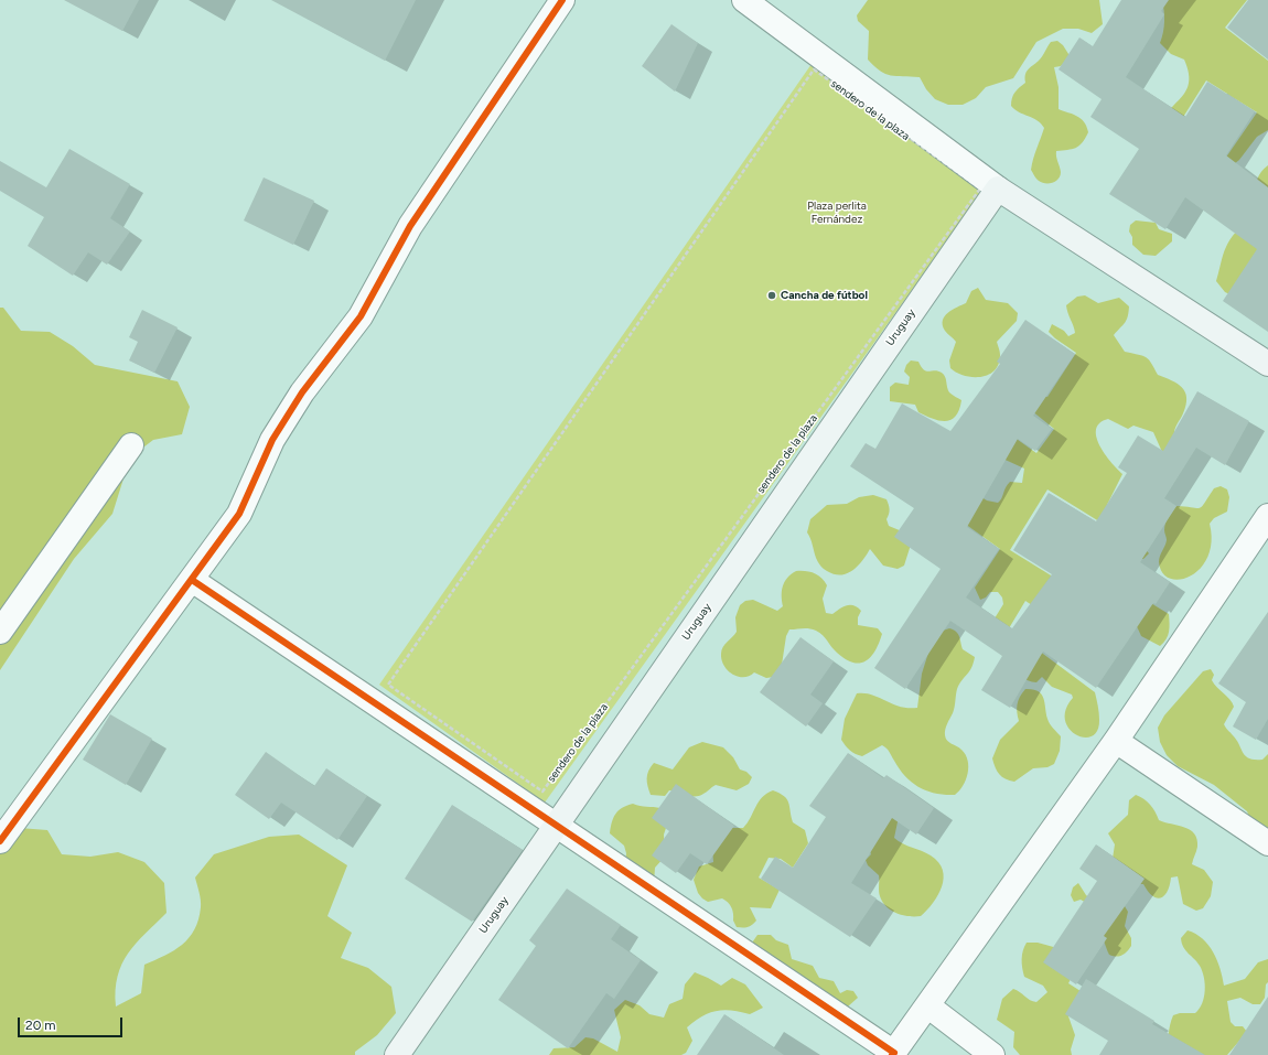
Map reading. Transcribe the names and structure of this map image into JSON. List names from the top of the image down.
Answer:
{
  "streets": {
    "main road": ["Uruguay"],
    "path": ["sendero de la plaza"]
  },
  "parks": ["Plaza perlita Fernández"],
  "places": ["Cancha de fútbol"],
  "scale_bar": "20 m"
}
